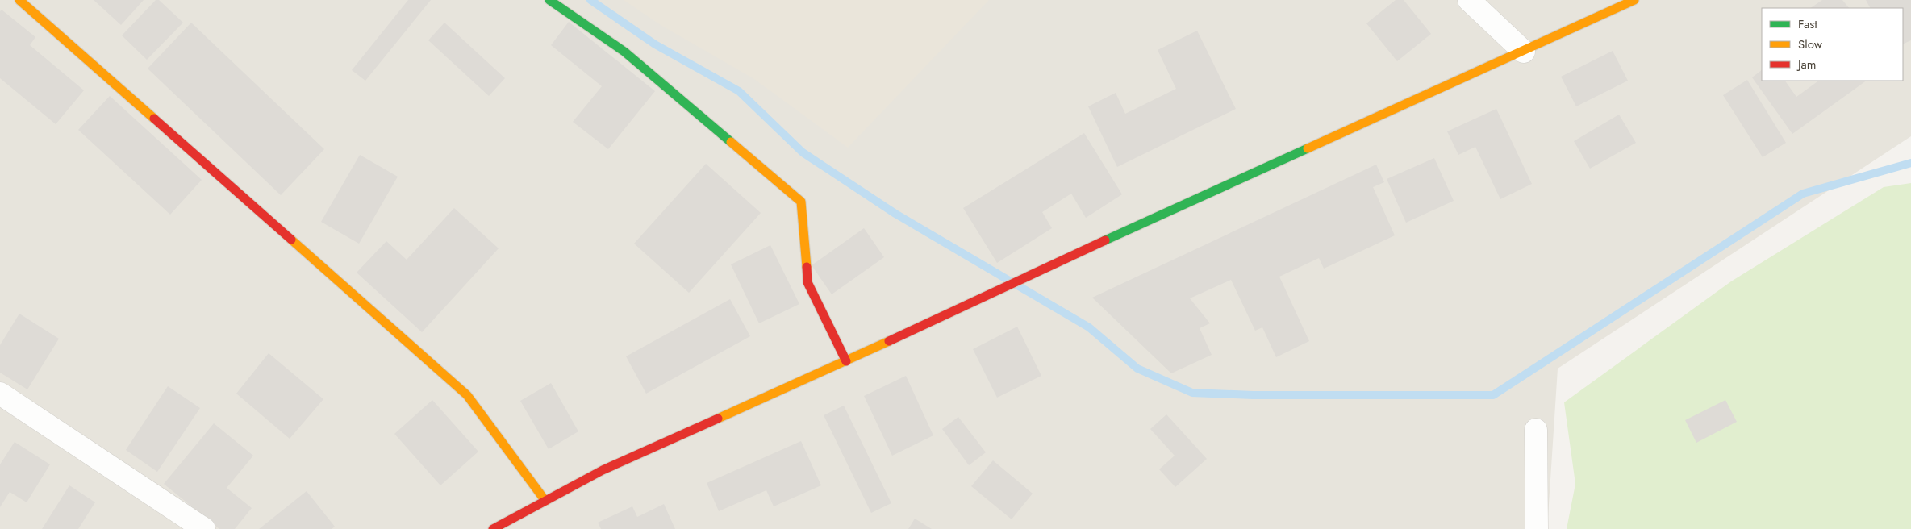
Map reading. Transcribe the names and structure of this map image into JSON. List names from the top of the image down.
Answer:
{
  "legend": ["Fast", "Slow", "Jam"]
}
